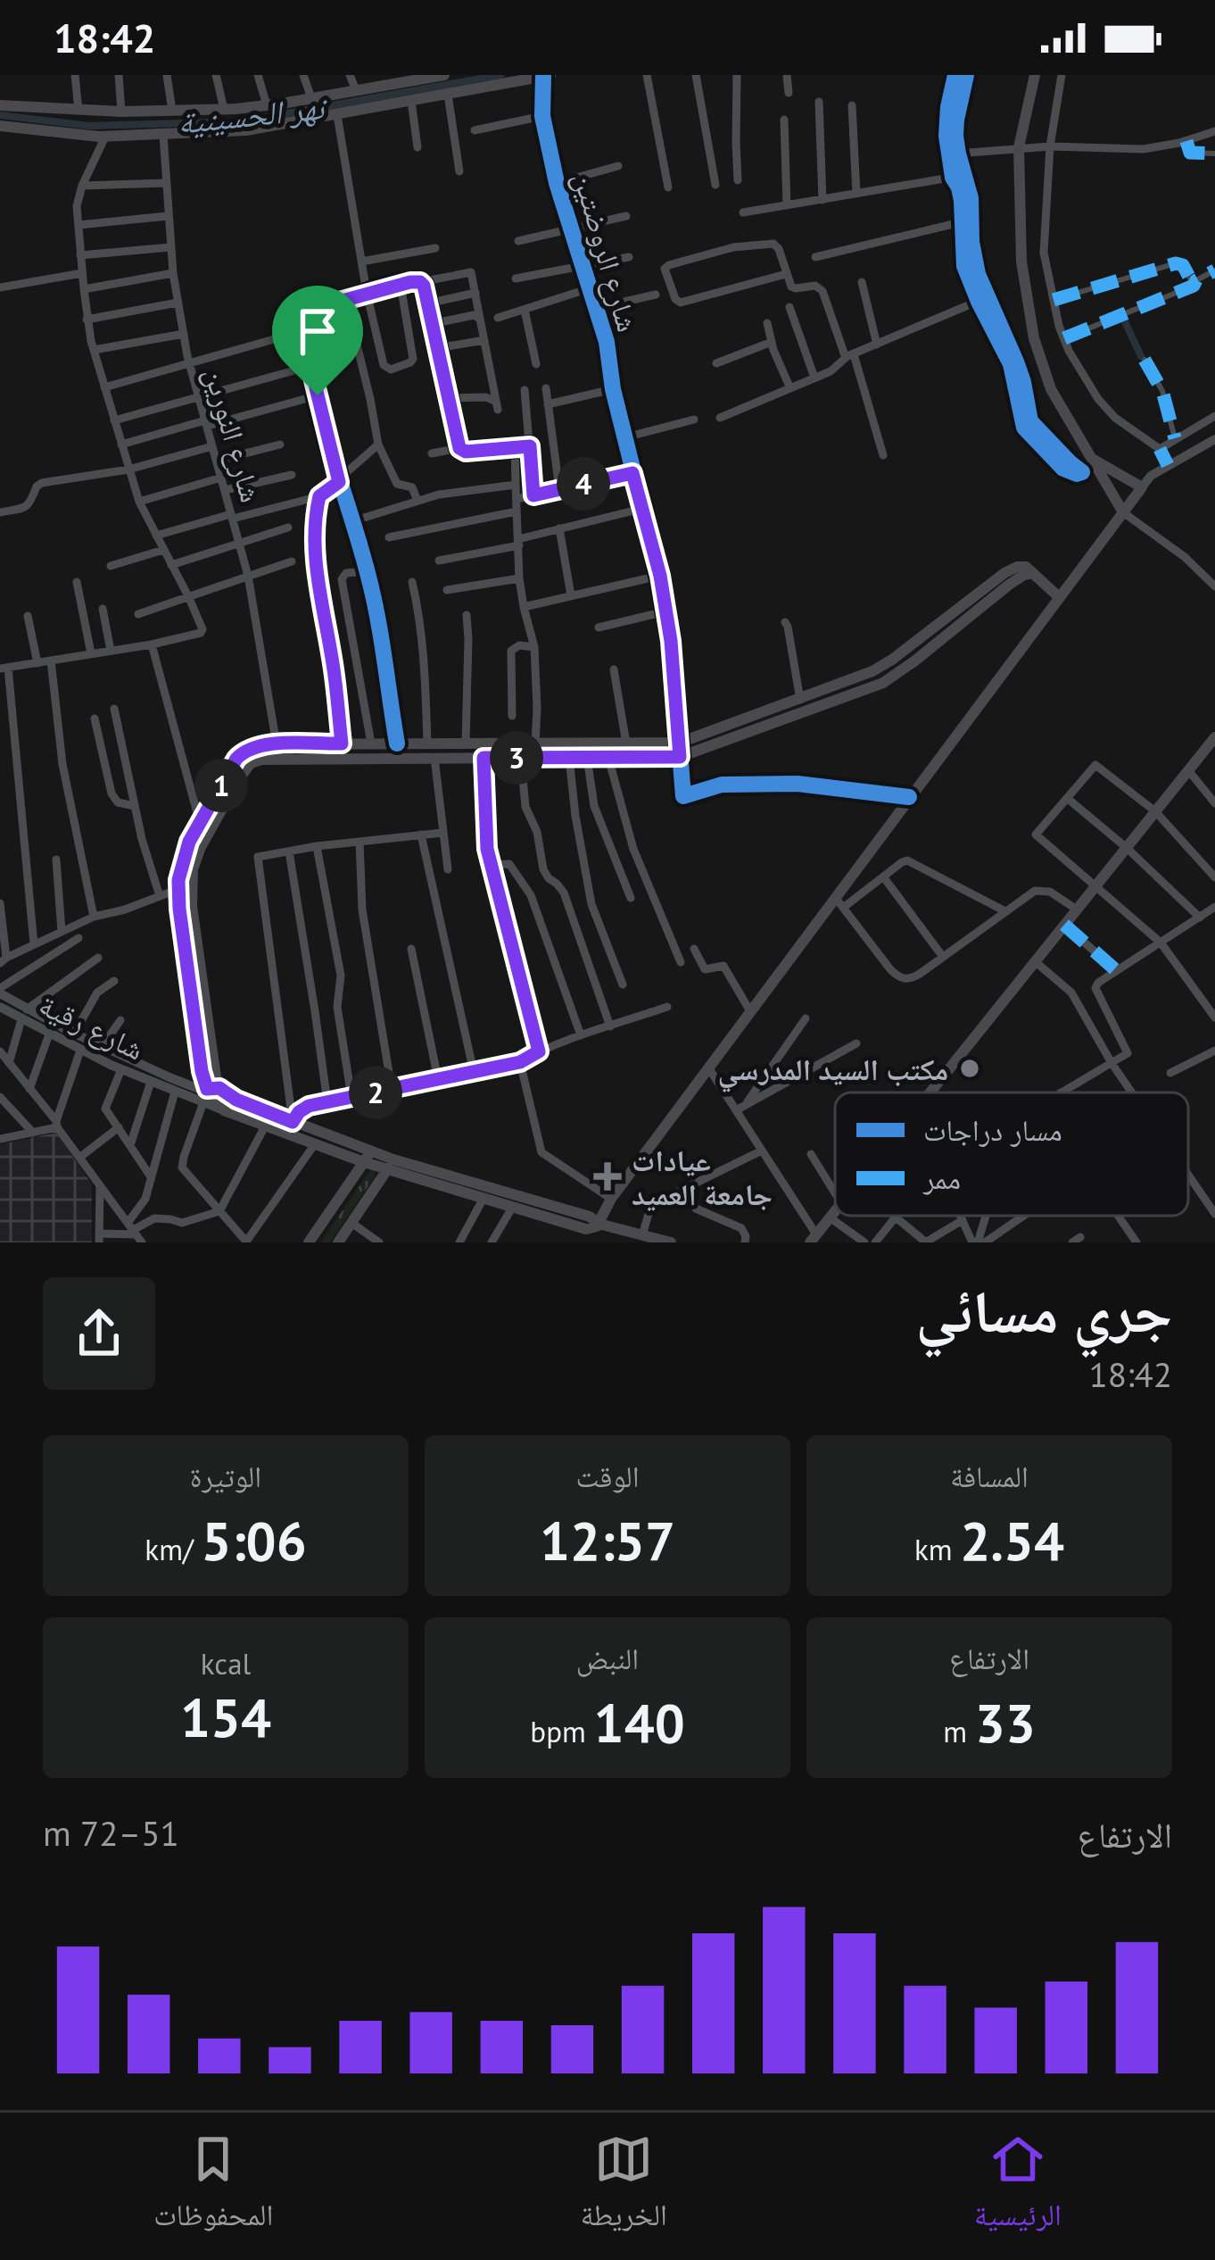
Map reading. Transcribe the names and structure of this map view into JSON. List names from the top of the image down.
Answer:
{
  "streets": {
    "street": ["شارع الروضتين", "شارع النورين", "شارع رقية"]
  },
  "water": ["نهر الحسينية"],
  "places": {
    "other": ["مكتب السيد المدرسي"],
    "health": ["عيادات جامعة العميد"]
  },
  "legend": ["مسار دراجات", "ممر"],
  "page": {
    "status": "18:42",
    "pins": [
      "4",
      "3",
      "1",
      "2"
    ],
    "heading": ["جري مسائي", "18:42"],
    "stats": [
      ["المسافة", "2.54 km"],
      ["الوقت", "12:57"],
      ["الوتيرة", "5:06 /km"],
      ["الارتفاع", "33 m"],
      ["النبض", "140 bpm"],
      ["kcal", "154"]
    ],
    "chart": ["الارتفاع", "51–72 m"],
    "tabs": ["الرئيسية", "الخريطة", "المحفوظات"]
  }
}
